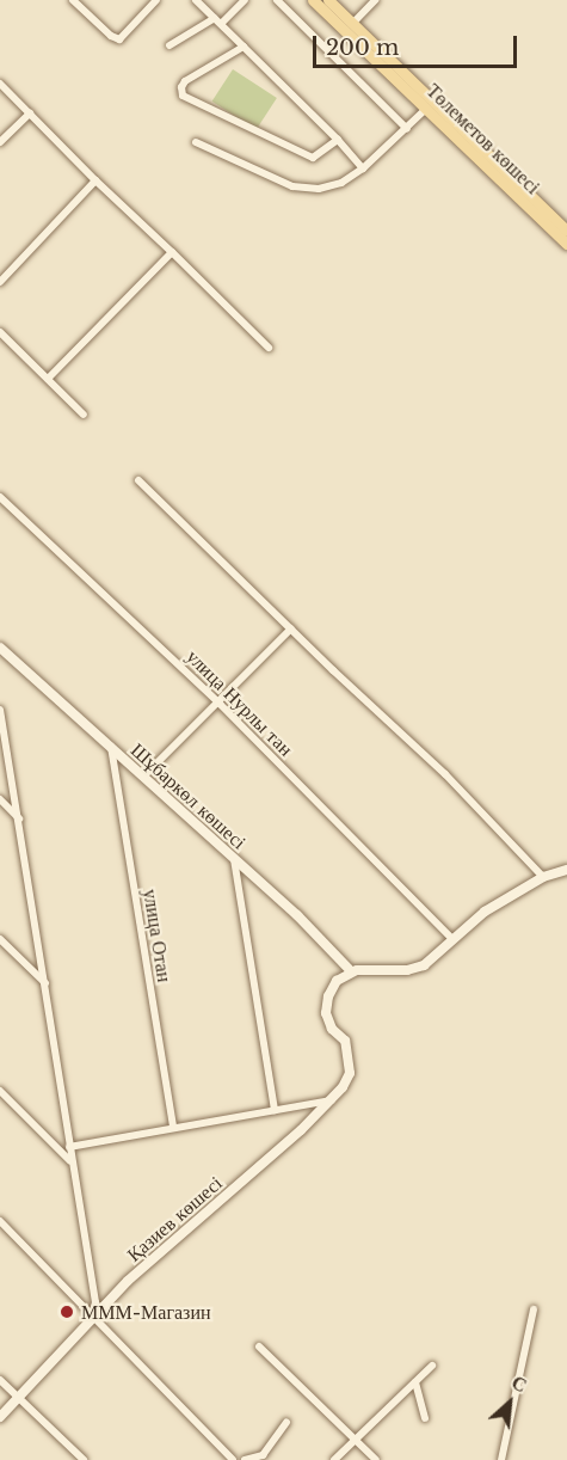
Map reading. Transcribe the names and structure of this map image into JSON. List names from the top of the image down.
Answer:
{
  "streets": {
    "main road": ["Төлеметов көшесі"],
    "street": [
      "улица Нурлы тан",
      "Шұбаркөл көшесі",
      "улица Отан",
      "Қазиев көшесі"
    ]
  },
  "crossings": [
    ["Шұбаркөл көшесі", "улица Отан"],
    ["Шұбаркөл көшесі", "Қазиев көшесі"]
  ],
  "places": ["МММ-Магазин"],
  "scale_bar": "200 m",
  "north": "top right"
}
